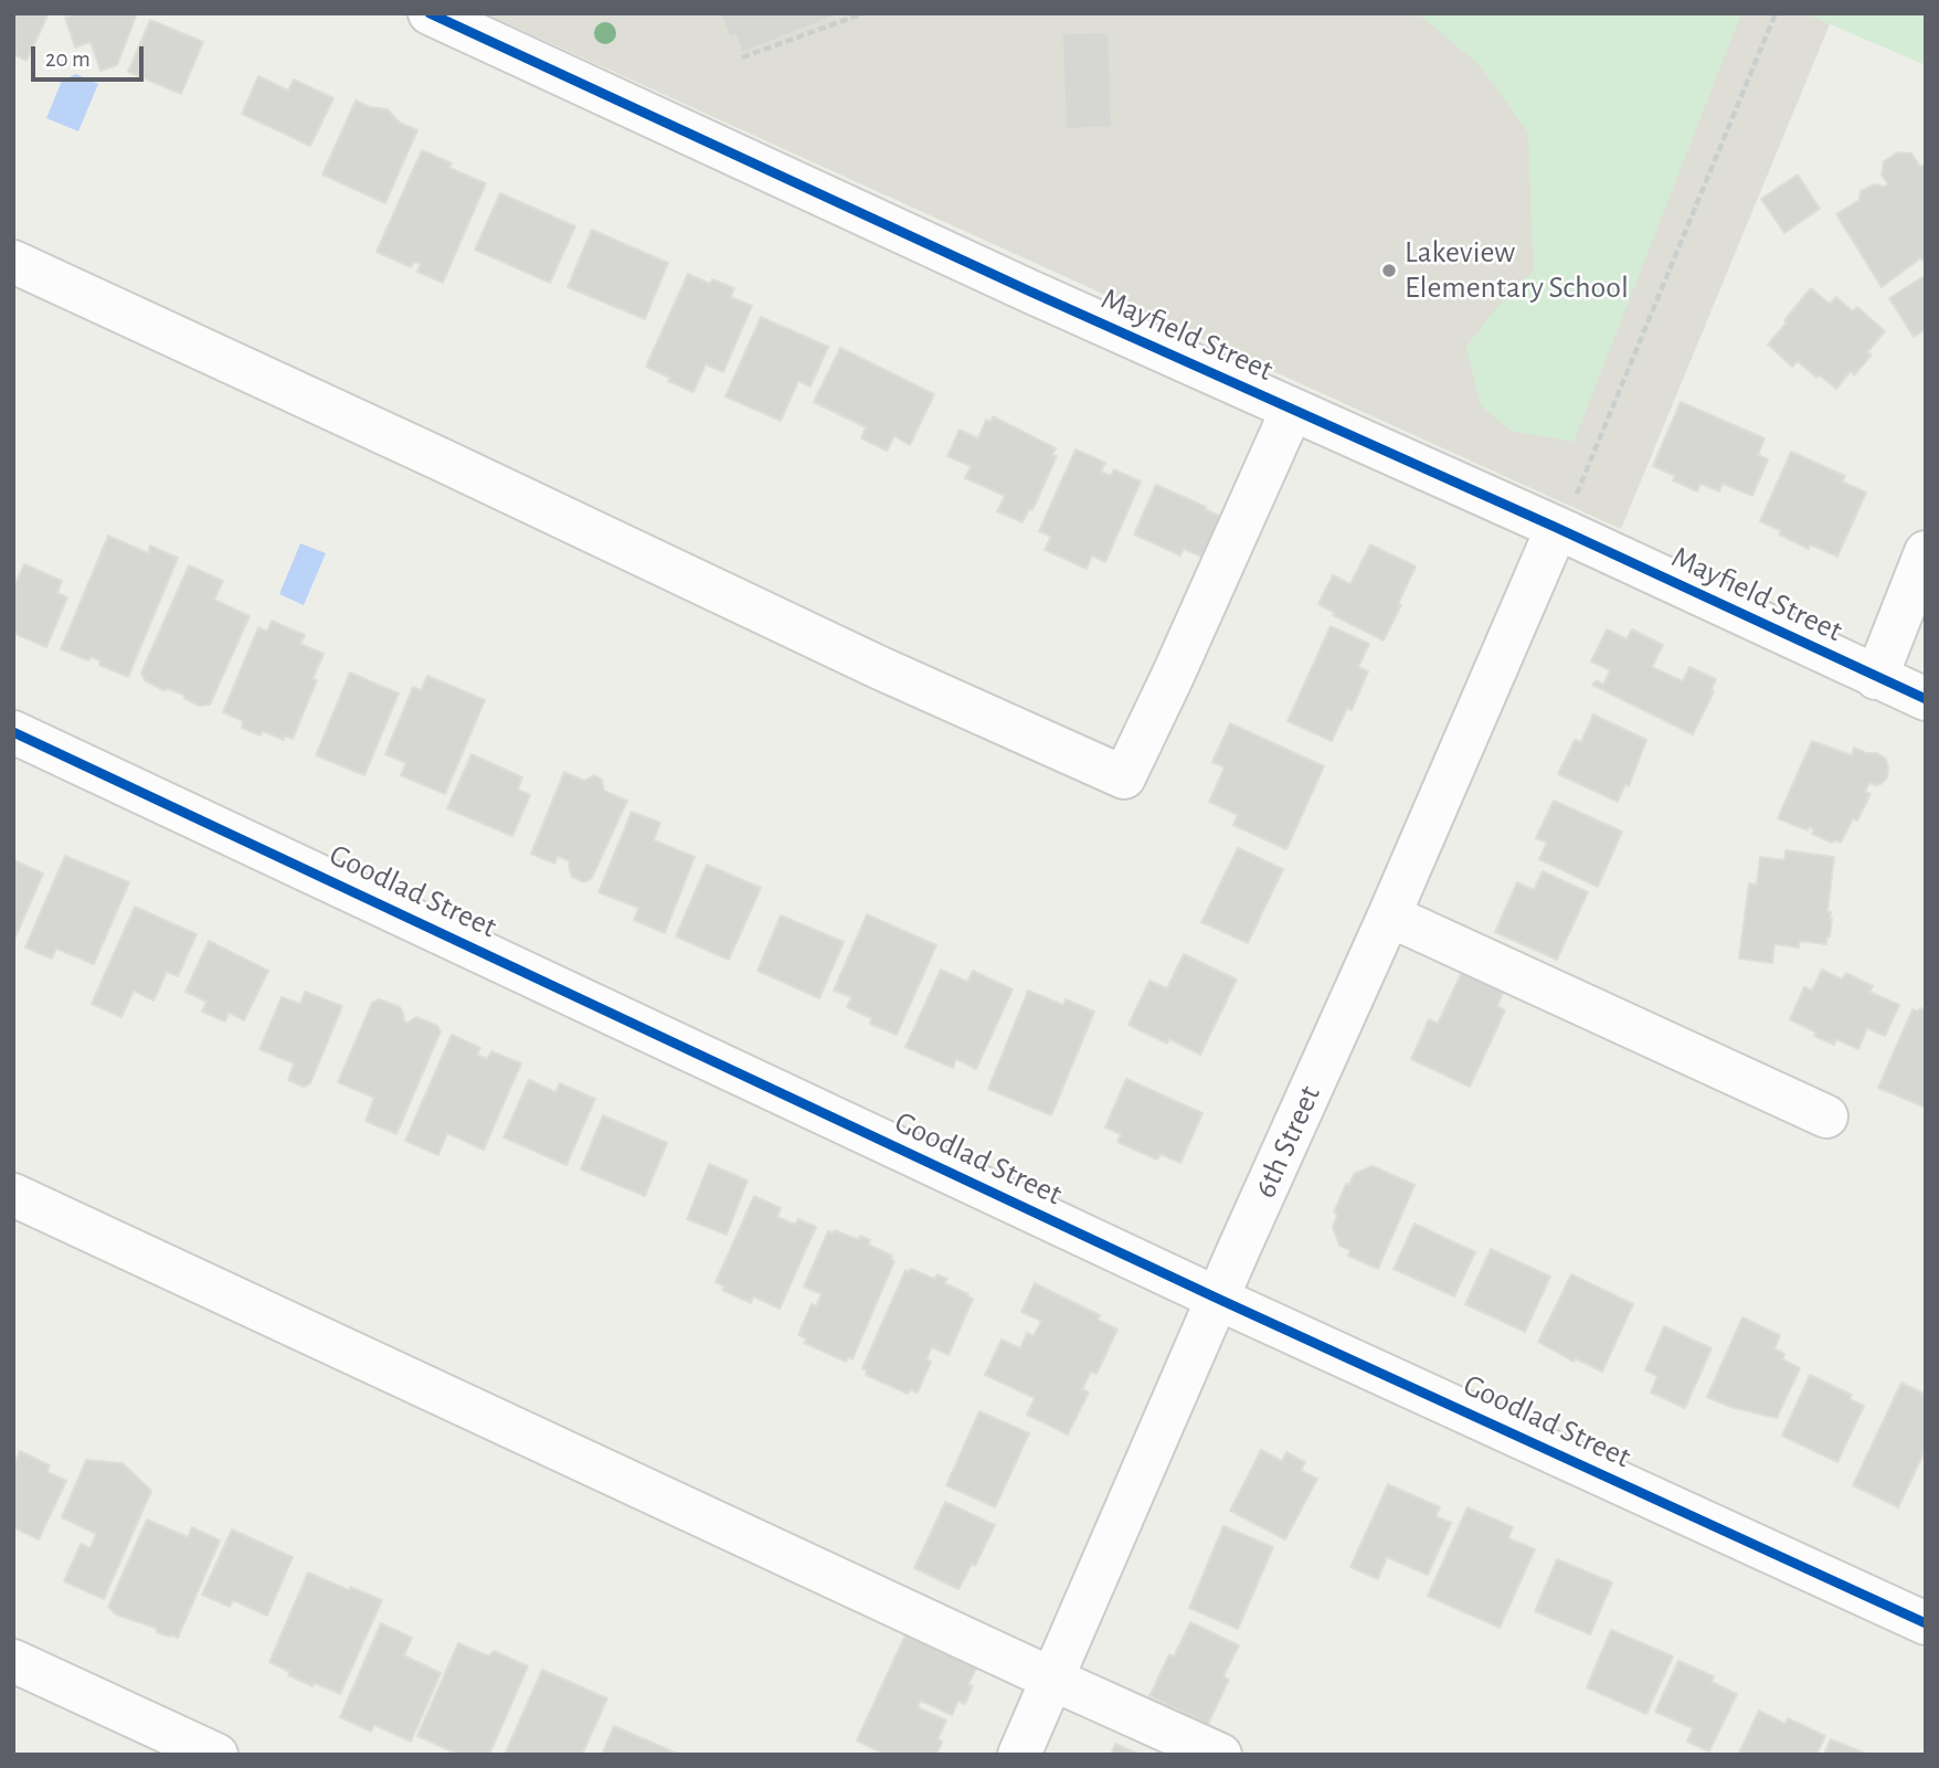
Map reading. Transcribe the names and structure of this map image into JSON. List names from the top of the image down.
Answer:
{
  "streets": {
    "street": ["Mayfield Street", "Goodlad Street", "6th Street"]
  },
  "crossings": [
    ["Mayfield Street", "6th Street"],
    ["Goodlad Street", "6th Street"]
  ],
  "places": ["Lakeview Elementary School"],
  "scale_bar": "20 m"
}
